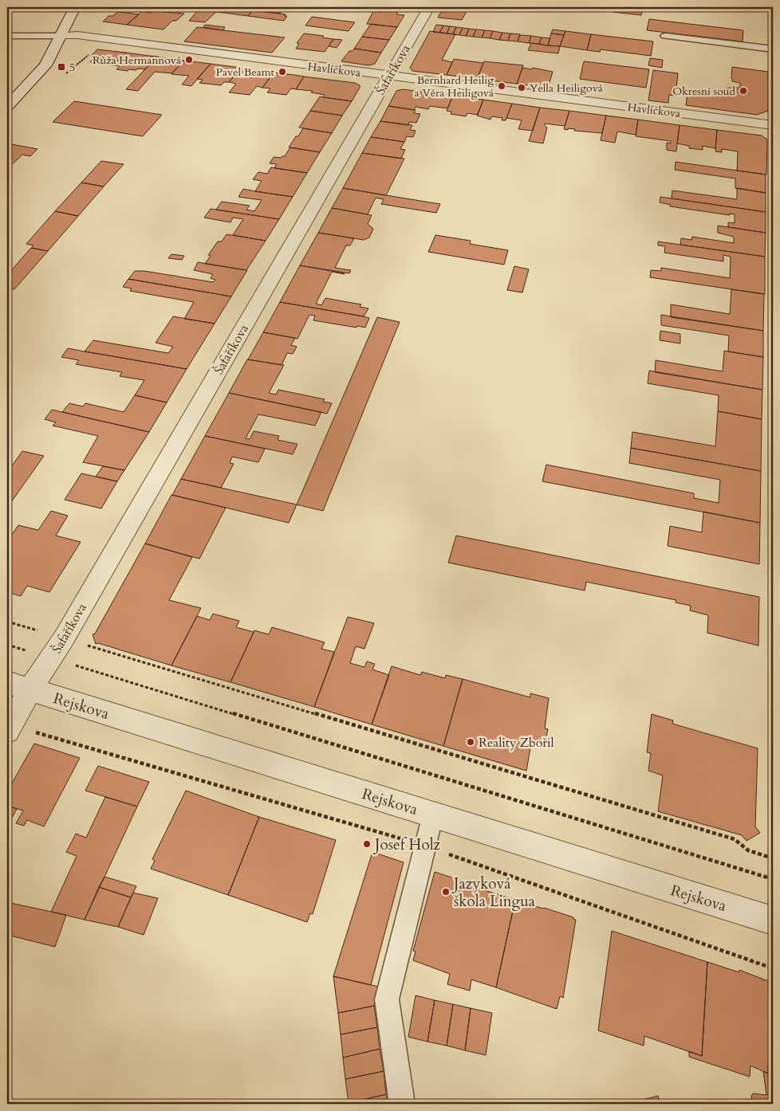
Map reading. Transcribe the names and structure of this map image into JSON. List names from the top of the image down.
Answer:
{
  "streets": {
    "street": ["Havlíčkova", "Šafaříkova", "Rejskova"]
  },
  "crossings": [
    ["Havlíčkova", "Šafaříkova"],
    ["Šafaříkova", "Rejskova"]
  ],
  "places": {
    "other": [
      "Růža Hermannová",
      "Pavel Beamt",
      "Bernhard Heilig a Věra Heiligová",
      "Yella Heiligová",
      "Okresní soud",
      "Reality Zbořil",
      "Josef Holz",
      "Jazyková škola Lingua"
    ],
    "transit": ["5"]
  }
}
